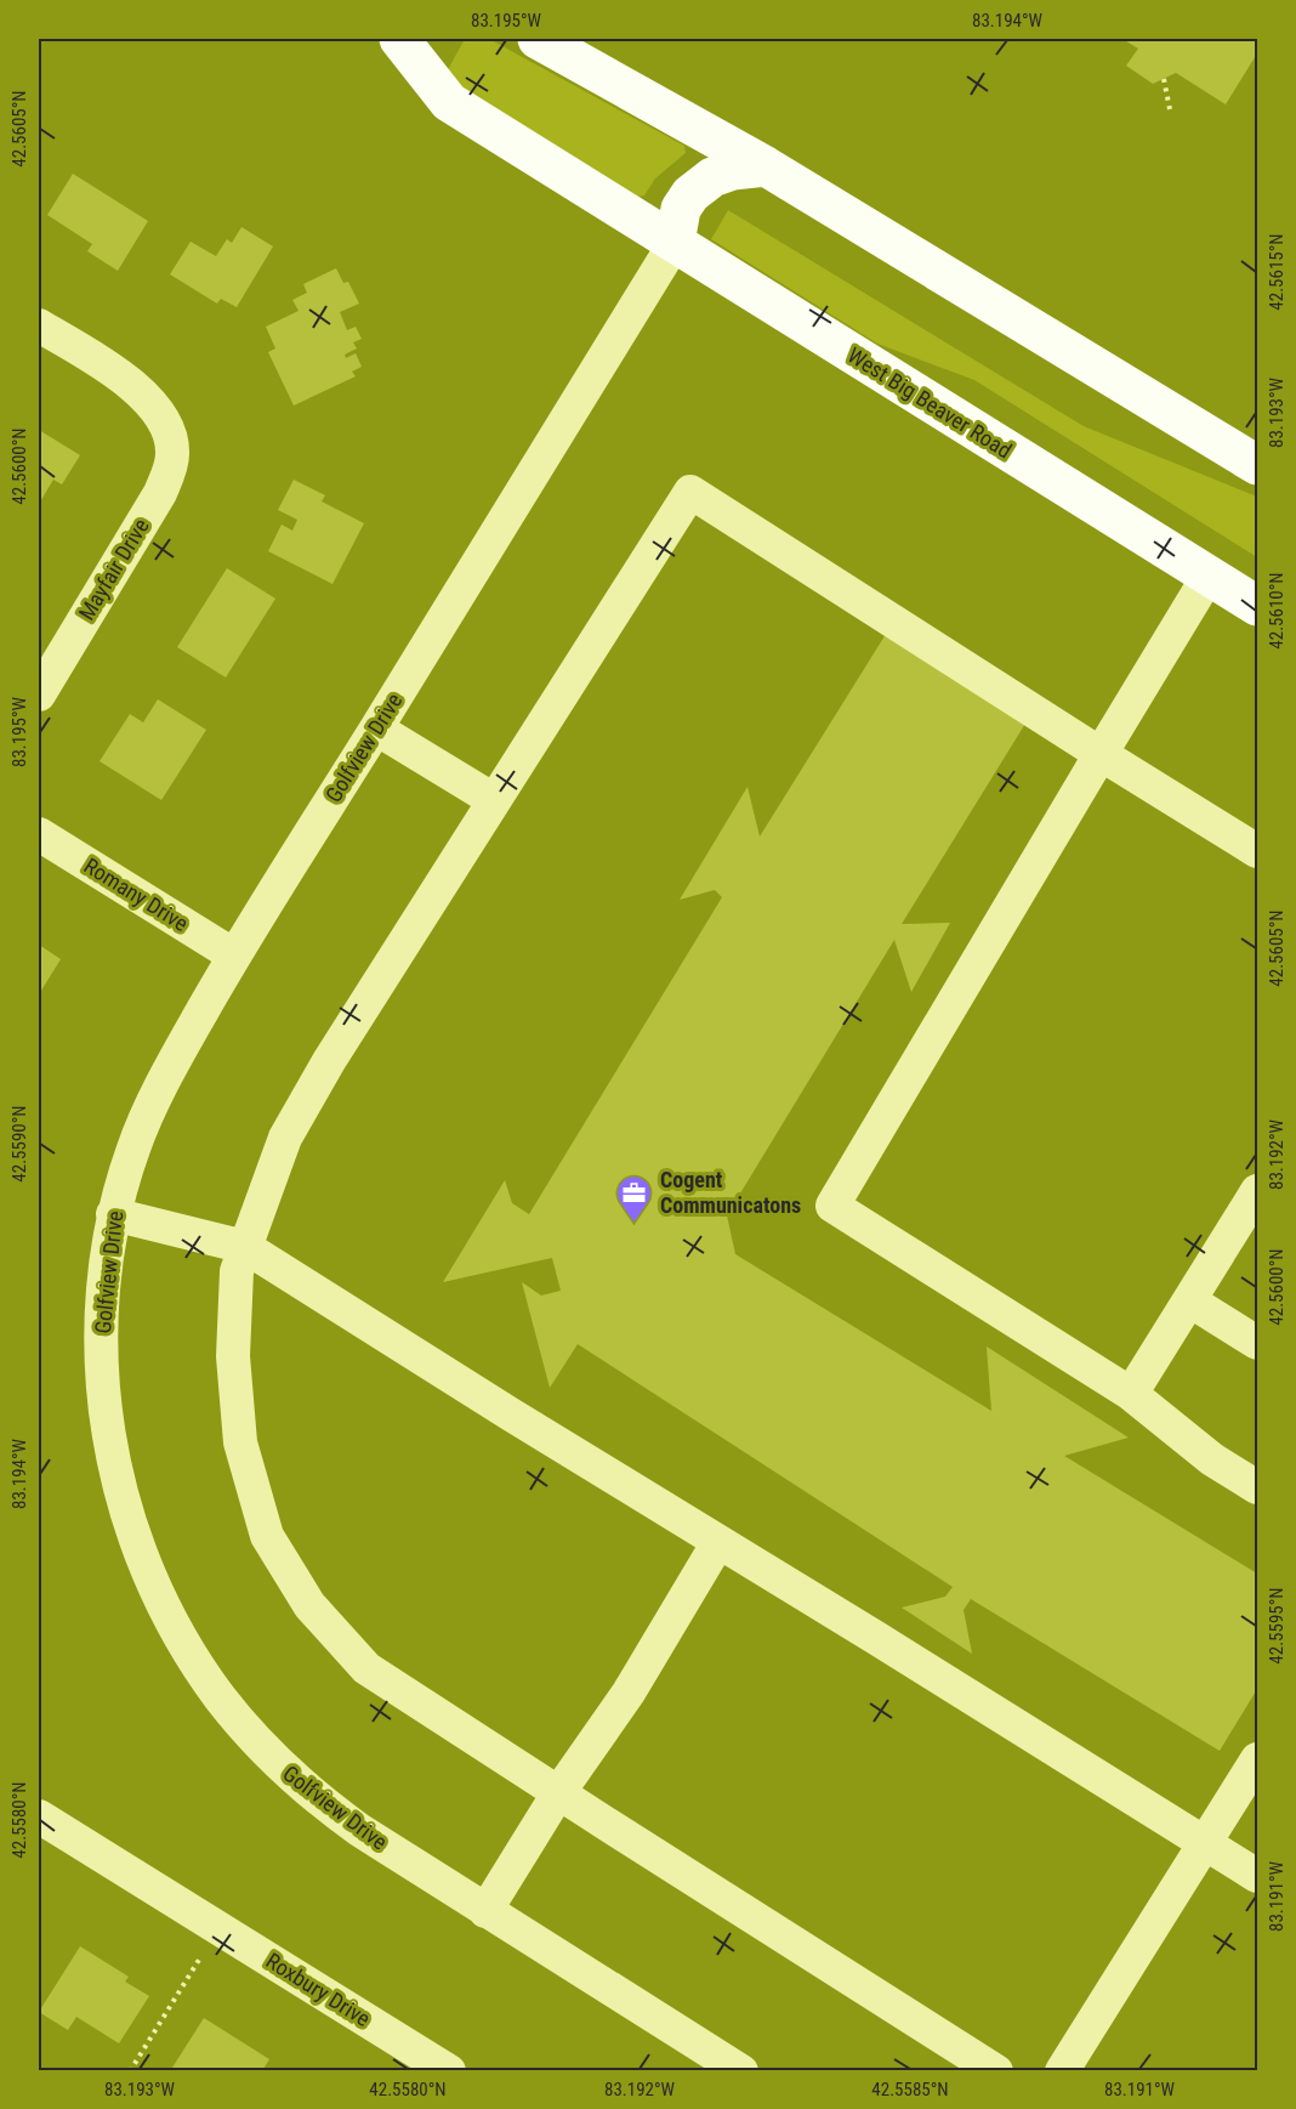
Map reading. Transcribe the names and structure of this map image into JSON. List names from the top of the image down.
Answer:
{
  "streets": {
    "main road": ["West Big Beaver Road"],
    "street": [
      "Mayfair Drive",
      "Golfview Drive",
      "Romany Drive",
      "Roxbury Drive"
    ]
  },
  "crossings": [
    ["West Big Beaver Road", "Golfview Drive"],
    ["Golfview Drive", "Romany Drive"]
  ],
  "places": {
    "office": ["Cogent Communicatons"]
  },
  "coordinates": [
    "83.195°W",
    "83.194°W",
    "42.5605°N",
    "42.5615°N",
    "83.193°W",
    "42.5600°N",
    "42.5610°N",
    "42.5590°N",
    "83.192°W",
    "42.5595°N",
    "42.5580°N",
    "83.191°W",
    "42.5585°N"
  ]
}
